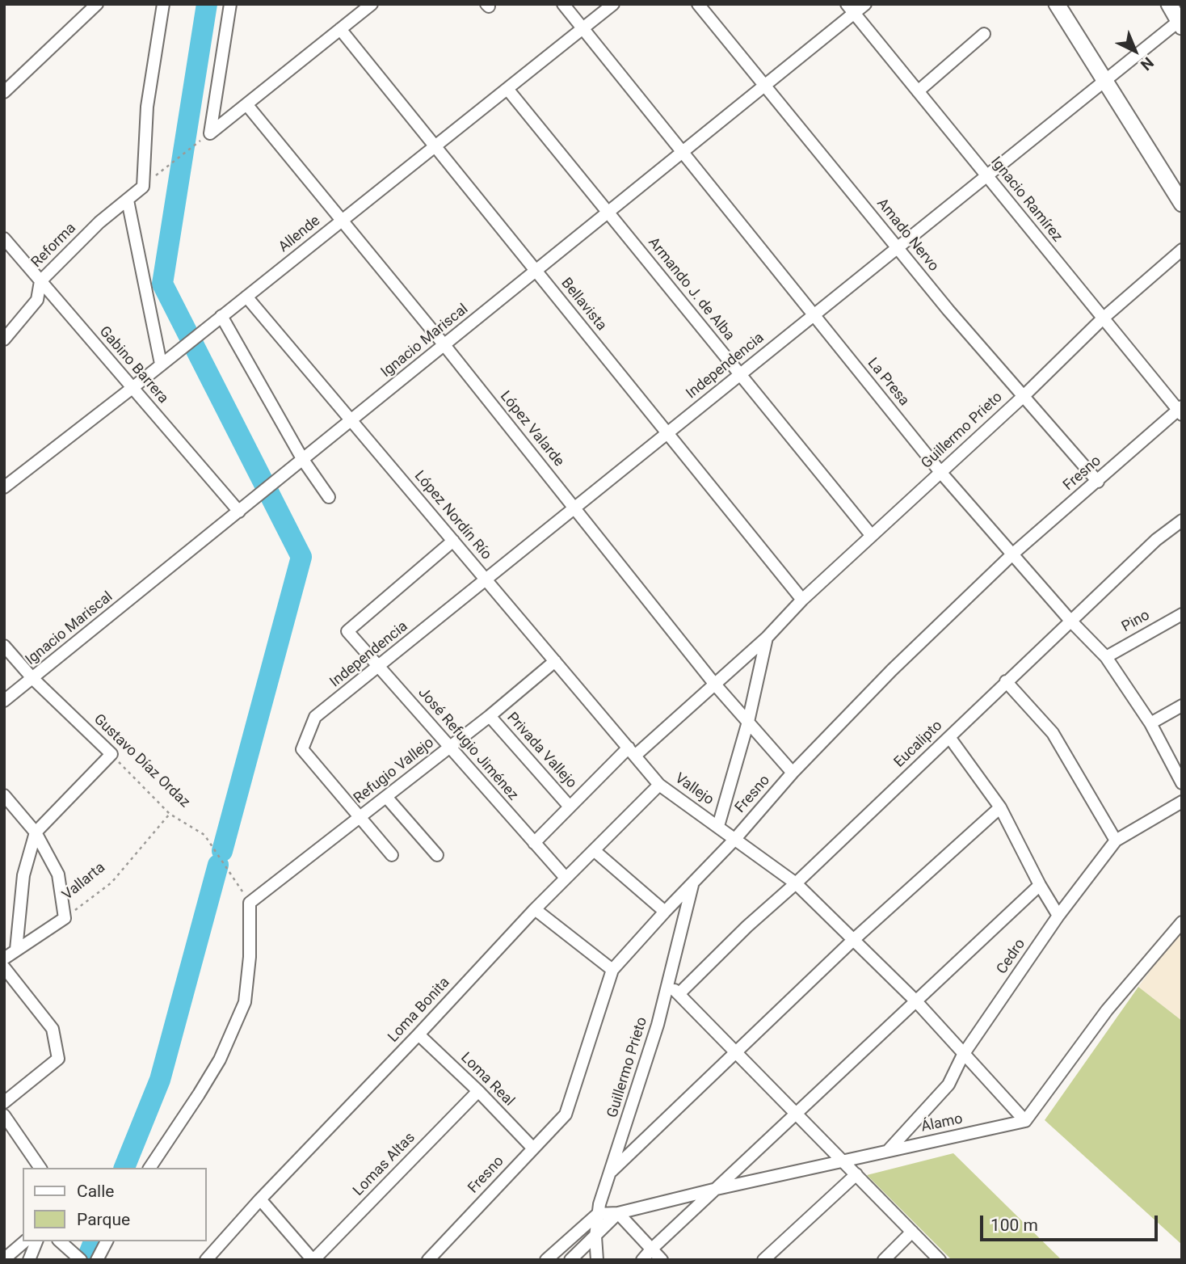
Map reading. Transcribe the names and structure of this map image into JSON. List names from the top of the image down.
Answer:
{
  "streets": {
    "street": [
      "Ignacio Ramírez",
      "Allende",
      "Amado Nervo",
      "Reforma",
      "Armando J. de Alba",
      "Bellavista",
      "Ignacio Mariscal",
      "Gabino Barrera",
      "Independencia",
      "La Presa",
      "López Valarde",
      "Guillermo Prieto",
      "Fresno",
      "López Nordín Río",
      "Pino",
      "José Refugio Jiménez",
      "Eucalipto",
      "Privada Vallejo",
      "Gustavo Díaz Ordaz",
      "Refugio Vallejo",
      "Vallejo",
      "Vallarta",
      "Cedro",
      "Loma Bonita",
      "Loma Real",
      "Álamo",
      "Lomas Altas"
    ]
  },
  "crossings": [
    ["Ignacio Ramírez", "Ignacio Mariscal"],
    ["Ignacio Ramírez", "Independencia"],
    ["Ignacio Ramírez", "Guillermo Prieto"],
    ["Ignacio Ramírez", "Fresno"],
    ["Allende", "Armando J. de Alba"],
    ["Allende", "Bellavista"],
    ["Allende", "Gabino Barrera"],
    ["Allende", "La Presa"],
    ["Allende", "López Valarde"],
    ["Allende", "López Nordín Río"],
    ["Amado Nervo", "Ignacio Mariscal"],
    ["Amado Nervo", "Independencia"],
    ["Amado Nervo", "Guillermo Prieto"],
    ["Amado Nervo", "Fresno"],
    ["Reforma", "Gabino Barrera"],
    ["Armando J. de Alba", "Ignacio Mariscal"],
    ["Armando J. de Alba", "Independencia"],
    ["Armando J. de Alba", "Guillermo Prieto"],
    ["Bellavista", "Ignacio Mariscal"],
    ["Bellavista", "Independencia"],
    ["Bellavista", "Guillermo Prieto"],
    ["Ignacio Mariscal", "Gabino Barrera"],
    ["Ignacio Mariscal", "La Presa"],
    ["Ignacio Mariscal", "López Valarde"],
    ["Ignacio Mariscal", "López Nordín Río"],
    ["Ignacio Mariscal", "Gustavo Díaz Ordaz"],
    ["Independencia", "La Presa"],
    ["Independencia", "López Valarde"],
    ["Independencia", "López Nordín Río"],
    ["Independencia", "José Refugio Jiménez"],
    ["Independencia", "Refugio Vallejo"],
    ["La Presa", "Guillermo Prieto"],
    ["La Presa", "Fresno"],
    ["La Presa", "Pino"],
    ["La Presa", "Eucalipto"],
    ["López Valarde", "Guillermo Prieto"],
    ["López Valarde", "Fresno"],
    ["Guillermo Prieto", "Fresno"],
    ["Guillermo Prieto", "López Nordín Río"],
    ["Guillermo Prieto", "José Refugio Jiménez"],
    ["Guillermo Prieto", "Privada Vallejo"],
    ["Guillermo Prieto", "Vallejo"],
    ["Guillermo Prieto", "Álamo"],
    ["Fresno", "Vallejo"],
    ["Fresno", "Loma Real"],
    ["López Nordín Río", "José Refugio Jiménez"],
    ["López Nordín Río", "Refugio Vallejo"],
    ["López Nordín Río", "Vallejo"],
    ["José Refugio Jiménez", "Refugio Vallejo"],
    ["José Refugio Jiménez", "Loma Bonita"],
    ["Eucalipto", "Vallejo"],
    ["Privada Vallejo", "Refugio Vallejo"],
    ["Gustavo Díaz Ordaz", "Refugio Vallejo"],
    ["Gustavo Díaz Ordaz", "Vallarta"],
    ["Vallejo", "Cedro"],
    ["Vallejo", "Loma Bonita"],
    ["Vallejo", "Álamo"],
    ["Cedro", "Álamo"],
    ["Loma Bonita", "Loma Real"],
    ["Loma Real", "Lomas Altas"]
  ],
  "legend": ["Calle", "Parque"],
  "scale_bar": "100 m",
  "north": "bottom right"
}
